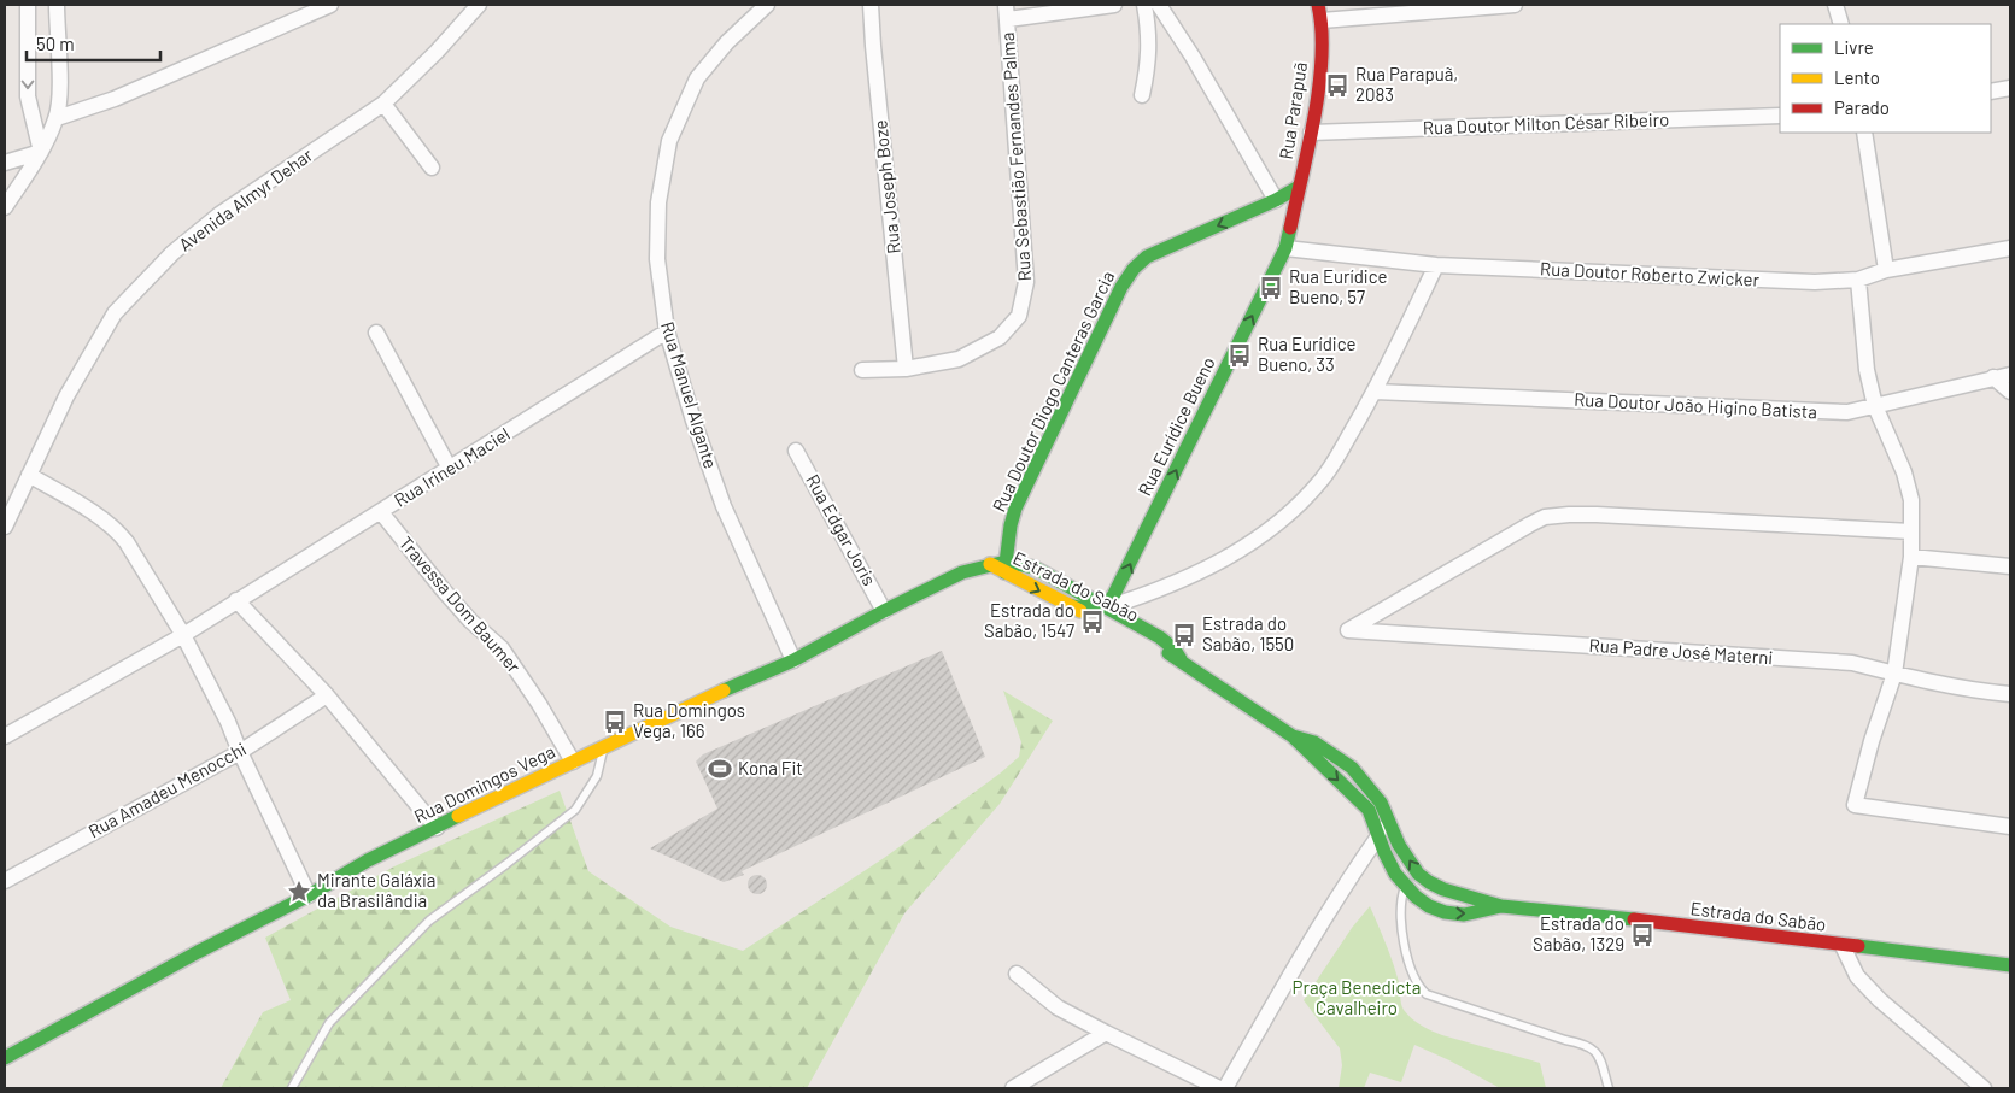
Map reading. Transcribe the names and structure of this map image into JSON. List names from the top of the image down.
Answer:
{
  "streets": {
    "street": [
      "Rua Parapuã",
      "Rua Doutor Milton César Ribeiro",
      "Rua Sebastião Fernandes Palma",
      "Rua Joseph Boze",
      "Avenida Almyr Dehar",
      "Rua Doutor Roberto Zwicker",
      "Rua Doutor Diogo Canteras Garcia",
      "Rua Manuel Algante",
      "Rua Doutor João Higino Batista",
      "Rua Eurídice Bueno",
      "Rua Irineu Maciel",
      "Rua Edgar Joris",
      "Estrada do Sabão",
      "Travessa Dom Baumer",
      "Rua Padre José Materni",
      "Rua Domingos Vega",
      "Rua Amadeu Menocchi"
    ]
  },
  "crossings": [
    ["Rua Parapuã", "Rua Doutor Milton César Ribeiro"],
    ["Rua Parapuã", "Rua Doutor Diogo Canteras Garcia"],
    ["Rua Parapuã", "Rua Eurídice Bueno"],
    ["Rua Sebastião Fernandes Palma", "Rua Joseph Boze"],
    ["Rua Doutor Roberto Zwicker", "Rua Eurídice Bueno"],
    ["Rua Doutor Diogo Canteras Garcia", "Rua Eurídice Bueno"],
    ["Rua Doutor Diogo Canteras Garcia", "Estrada do Sabão"],
    ["Rua Manuel Algante", "Rua Irineu Maciel"],
    ["Rua Manuel Algante", "Rua Domingos Vega"],
    ["Rua Eurídice Bueno", "Estrada do Sabão"],
    ["Rua Irineu Maciel", "Travessa Dom Baumer"],
    ["Rua Edgar Joris", "Rua Domingos Vega"],
    ["Estrada do Sabão", "Rua Domingos Vega"],
    ["Travessa Dom Baumer", "Rua Domingos Vega"]
  ],
  "one_way": ["Rua Doutor Diogo Canteras Garcia", "Rua Eurídice Bueno"],
  "parks": ["Praça Benedicta Cavalheiro"],
  "places": {
    "bus stop": [
      "Rua Parapuã, 2083",
      "Rua Eurídice Bueno, 57",
      "Rua Eurídice Bueno, 33",
      "Estrada do Sabão, 1547",
      "Estrada do Sabão, 1550",
      "Rua Domingos Vega, 166",
      "Estrada do Sabão, 1329"
    ],
    "sports": ["Kona Fit"],
    "place": ["Mirante Galáxia da Brasilândia"]
  },
  "legend": ["Livre", "Lento", "Parado"],
  "scale_bar": "50 m"
}
